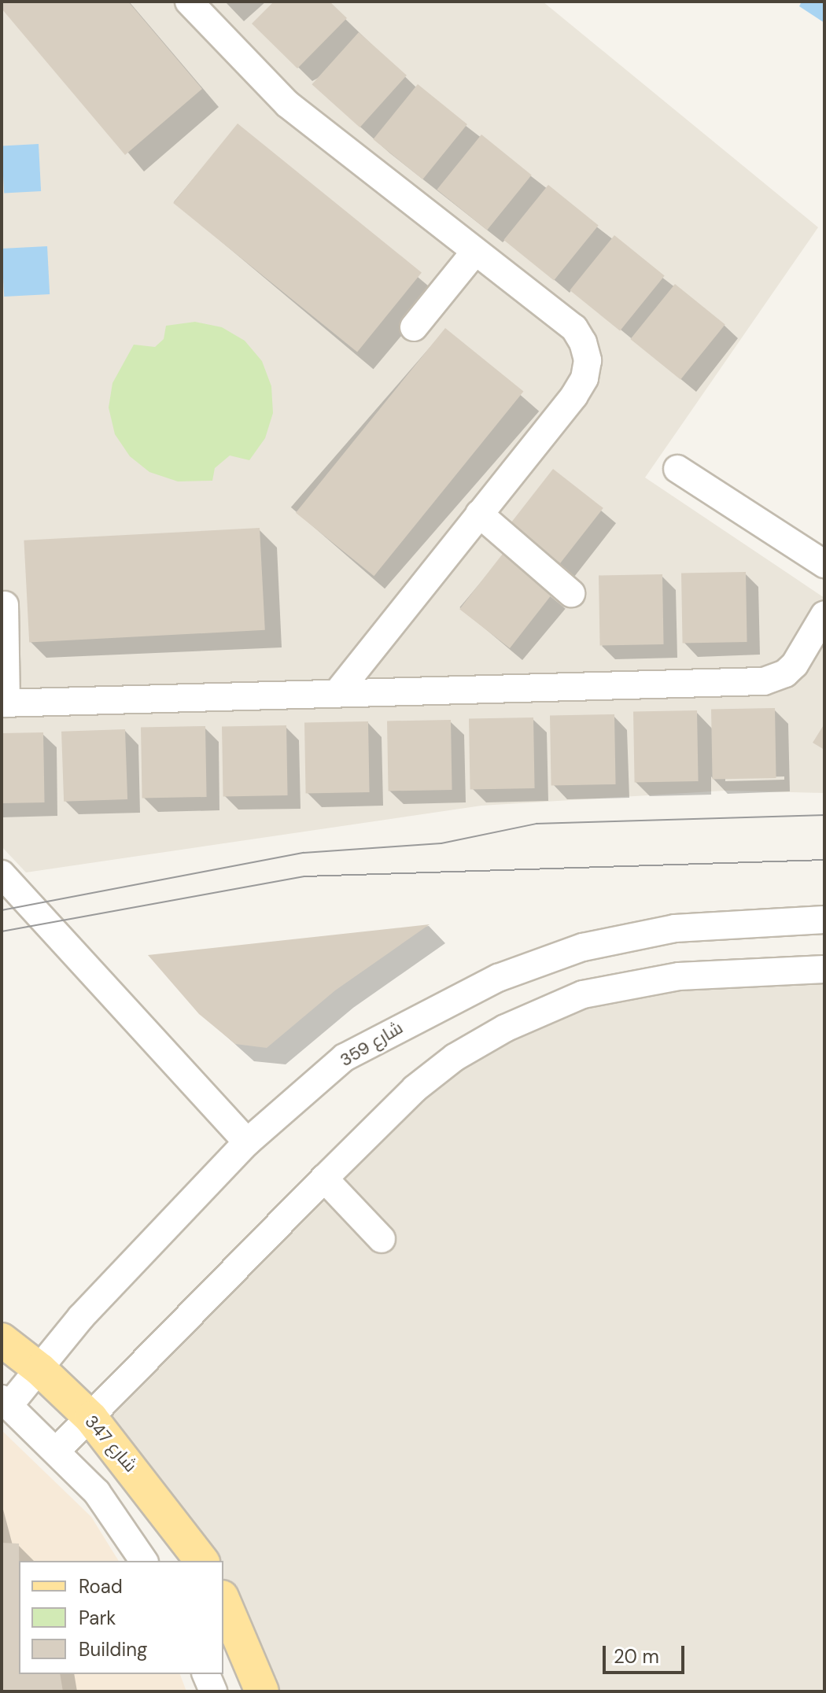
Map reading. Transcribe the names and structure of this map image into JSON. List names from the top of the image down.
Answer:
{
  "streets": {
    "main road": ["شارع 347"],
    "street": ["شارع 359"]
  },
  "crossings": [
    ["شارع 359", "شارع 347"]
  ],
  "legend": ["Road", "Park", "Building"],
  "scale_bar": "20 m"
}
